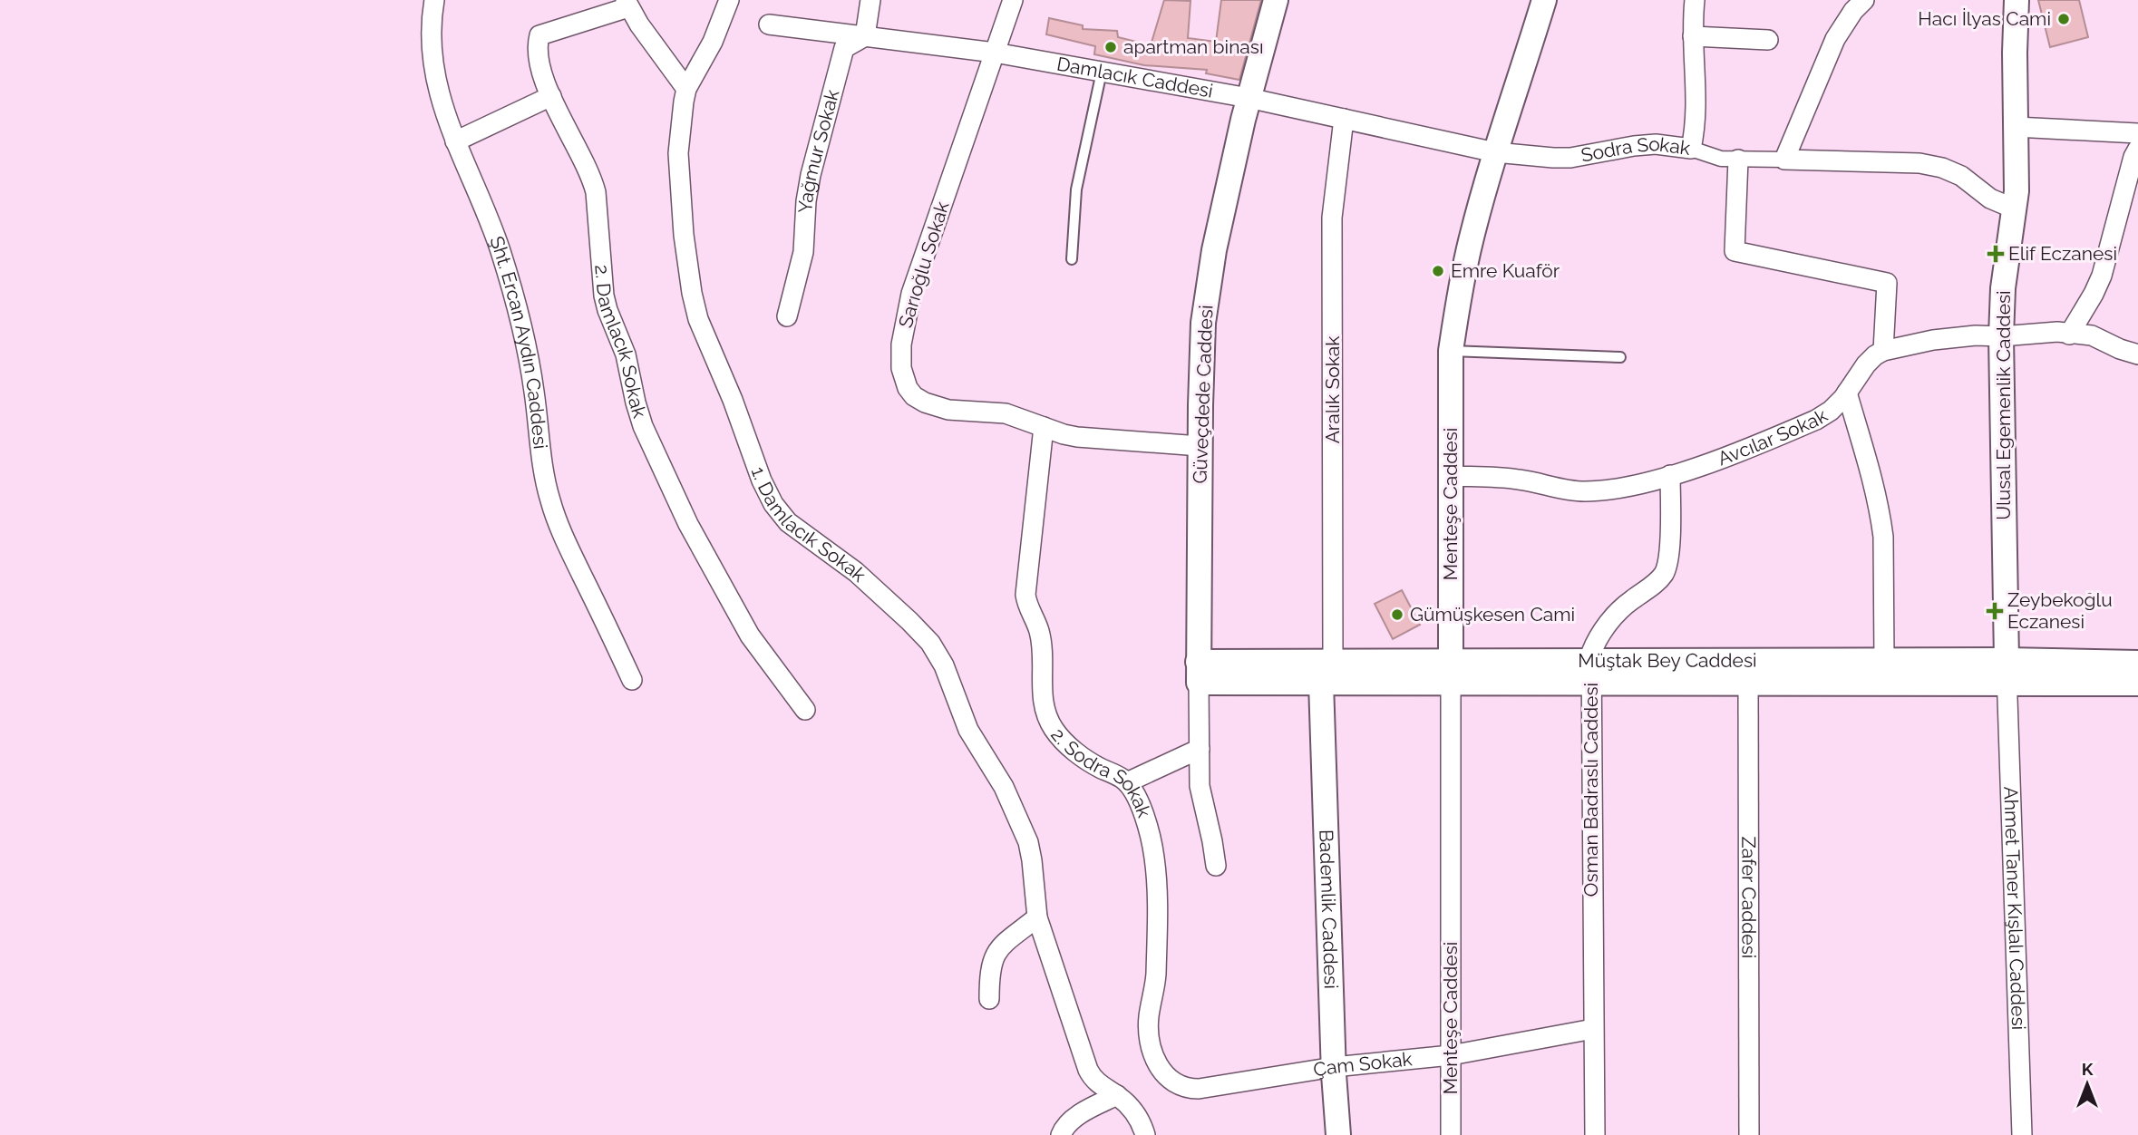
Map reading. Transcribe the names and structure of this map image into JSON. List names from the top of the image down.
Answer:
{
  "streets": {
    "street": [
      "Damlacık Caddesi",
      "Yağmur Sokak",
      "Sodra Sokak",
      "Sarıoğlu Sokak",
      "2. Damlacık Sokak",
      "Şht. Ercan Aydın Caddesi",
      "Aralık Sokak",
      "Güveçdede Caddesi",
      "Ulusal Egemenlik Caddesi",
      "Avcılar Sokak",
      "Menteşe Caddesi",
      "1. Damlacık Sokak",
      "Müştak Bey Caddesi",
      "2. Sodra Sokak",
      "Osman Badraslı Caddesi",
      "Zafer Caddesi",
      "Bademlik Caddesi",
      "Ahmet Taner Kışlalı Caddesi",
      "Çam Sokak"
    ]
  },
  "crossings": [
    ["Damlacık Caddesi", "Yağmur Sokak"],
    ["Damlacık Caddesi", "Sodra Sokak"],
    ["Damlacık Caddesi", "Sarıoğlu Sokak"],
    ["Damlacık Caddesi", "Aralık Sokak"],
    ["Damlacık Caddesi", "Güveçdede Caddesi"],
    ["Damlacık Caddesi", "Menteşe Caddesi"],
    ["Sodra Sokak", "Menteşe Caddesi"],
    ["Sarıoğlu Sokak", "Güveçdede Caddesi"],
    ["Sarıoğlu Sokak", "2. Sodra Sokak"],
    ["Aralık Sokak", "Müştak Bey Caddesi"],
    ["Güveçdede Caddesi", "Müştak Bey Caddesi"],
    ["Ulusal Egemenlik Caddesi", "Müştak Bey Caddesi"],
    ["Ulusal Egemenlik Caddesi", "Ahmet Taner Kışlalı Caddesi"],
    ["Avcılar Sokak", "Menteşe Caddesi"],
    ["Avcılar Sokak", "Osman Badraslı Caddesi"],
    ["Menteşe Caddesi", "Müştak Bey Caddesi"],
    ["Menteşe Caddesi", "Çam Sokak"],
    ["Müştak Bey Caddesi", "Osman Badraslı Caddesi"],
    ["Müştak Bey Caddesi", "Zafer Caddesi"],
    ["Müştak Bey Caddesi", "Bademlik Caddesi"],
    ["Müştak Bey Caddesi", "Ahmet Taner Kışlalı Caddesi"],
    ["2. Sodra Sokak", "Çam Sokak"],
    ["Osman Badraslı Caddesi", "Çam Sokak"],
    ["Bademlik Caddesi", "Çam Sokak"]
  ],
  "places": {
    "other": [
      "Hacı İlyas Cami",
      "apartman binası",
      "Emre Kuaför",
      "Gümüşkesen Cami"
    ],
    "health": ["Elif Eczanesi", "Zeybekoğlu Eczanesi"]
  },
  "north": "top"
}
